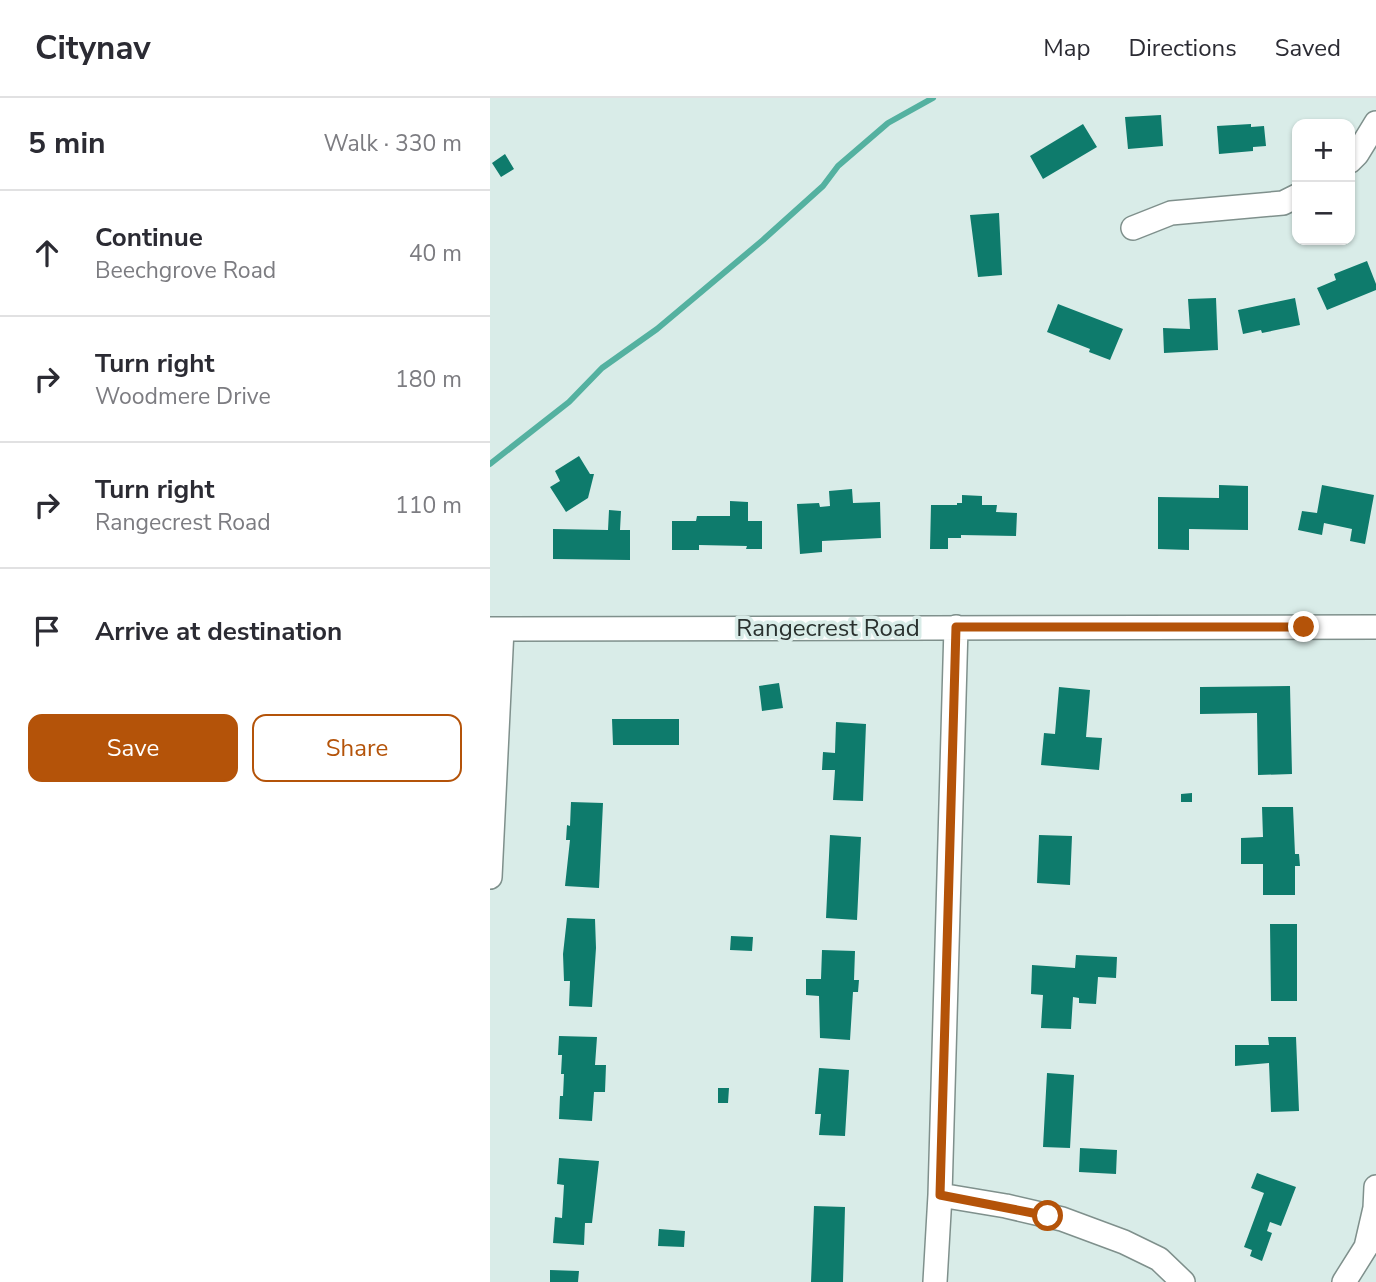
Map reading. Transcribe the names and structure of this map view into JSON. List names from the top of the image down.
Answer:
{
  "streets": {
    "street": ["Rangecrest Road"]
  },
  "page": {
    "header": "Citynav",
    "nav": ["Map", "Directions", "Saved"],
    "heading": ["5 min", "Walk · 330 m"],
    "map_buttons": ["+", "−"],
    "list": [
      ["Continue", "Beechgrove Road", "40 m"],
      ["Turn right", "Woodmere Drive", "180 m"],
      ["Turn right", "Rangecrest Road", "110 m"],
      "Arrive at destination"
    ],
    "buttons": ["Save", "Share"]
  }
}
